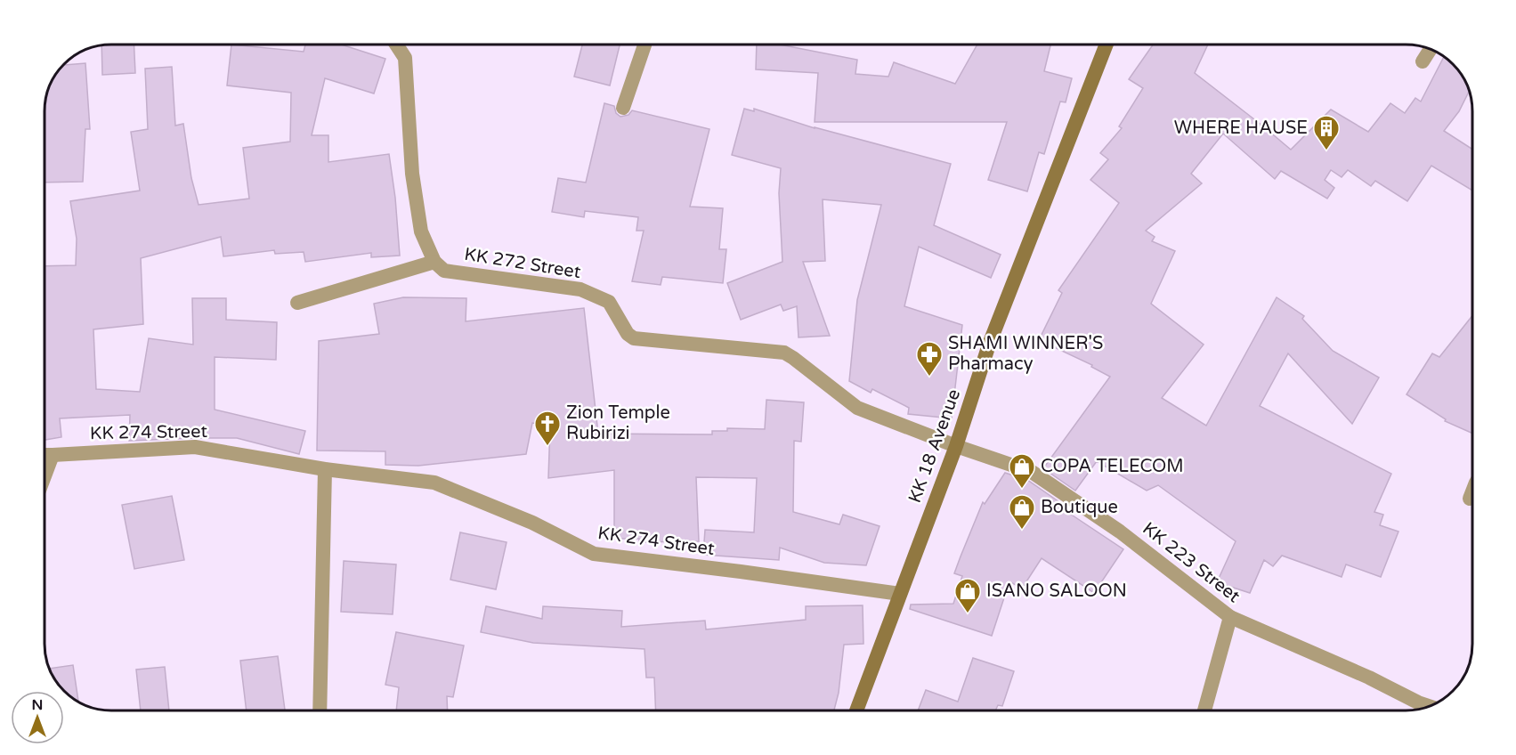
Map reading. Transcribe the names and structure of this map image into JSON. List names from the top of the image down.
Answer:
{
  "streets": {
    "main road": ["KK 18 Avenue"],
    "street": ["KK 272 Street", "KK 274 Street", "KK 223 Street"]
  },
  "crossings": [
    ["KK 272 Street", "KK 18 Avenue"],
    ["KK 272 Street", "KK 223 Street"],
    ["KK 274 Street", "KK 18 Avenue"],
    ["KK 18 Avenue", "KK 223 Street"]
  ],
  "places": {
    "building": ["WHERE HAUSE"],
    "pharmacy": ["SHAMI WINNER'S Pharmacy"],
    "church": ["Zion Temple Rubirizi"],
    "shop": ["COPA TELECOM", "Boutique", "ISANO SALOON"]
  },
  "north": "top"
}
